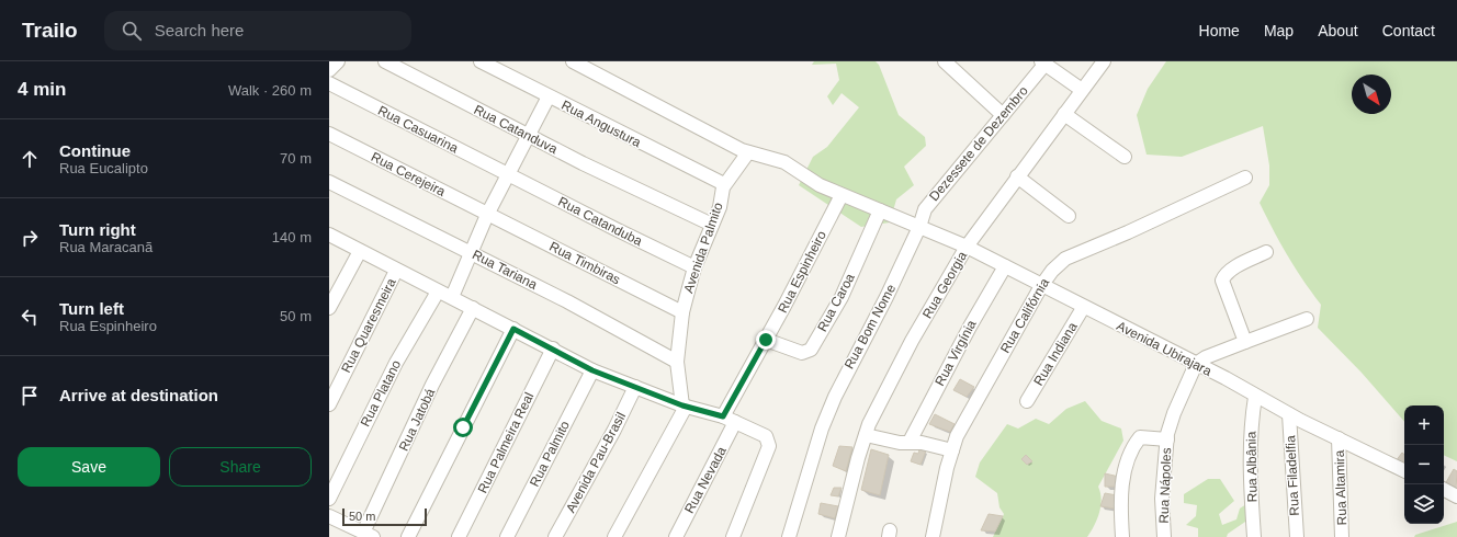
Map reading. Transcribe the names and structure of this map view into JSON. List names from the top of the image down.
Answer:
{
  "streets": {
    "street": [
      "Rua Angustura",
      "Rua Casuarina",
      "Rua Catanduva",
      "Dezessete de Dezembro",
      "Rua Cerejeira",
      "Rua Catanduba",
      "Avenida Palmito",
      "Rua Timbiras",
      "Rua Tariana",
      "Rua Espinheiro",
      "Rua Georgia",
      "Rua Caroa",
      "Rua Califórnia",
      "Rua Quaresmeira",
      "Rua Bom Nome",
      "Avenida Ubirajara",
      "Rua Virgínia",
      "Rua Indiana",
      "Rua Platano",
      "Rua Jatobá",
      "Rua Palmeira Real",
      "Rua Palmito",
      "Avenida Pau-Brasil",
      "Rua Albânia",
      "Rua Filadelfia",
      "Rua Nevada",
      "Rua Nápoles",
      "Rua Altamira"
    ]
  },
  "crossings": [
    ["Rua Angustura", "Avenida Palmito"],
    ["Rua Casuarina", "Rua Catanduba"],
    ["Rua Catanduva", "Avenida Palmito"],
    ["Dezessete de Dezembro", "Rua Bom Nome"],
    ["Dezessete de Dezembro", "Avenida Ubirajara"],
    ["Rua Cerejeira", "Rua Timbiras"],
    ["Rua Catanduba", "Avenida Palmito"],
    ["Avenida Palmito", "Rua Timbiras"],
    ["Avenida Palmito", "Rua Tariana"],
    ["Avenida Palmito", "Avenida Ubirajara"],
    ["Rua Espinheiro", "Rua Caroa"],
    ["Rua Espinheiro", "Avenida Ubirajara"],
    ["Rua Georgia", "Avenida Ubirajara"],
    ["Rua Caroa", "Avenida Ubirajara"],
    ["Rua Califórnia", "Avenida Ubirajara"],
    ["Rua Bom Nome", "Avenida Ubirajara"],
    ["Avenida Ubirajara", "Rua Virgínia"],
    ["Avenida Ubirajara", "Rua Indiana"],
    ["Avenida Ubirajara", "Rua Albânia"],
    ["Avenida Ubirajara", "Rua Filadelfia"],
    ["Avenida Ubirajara", "Rua Nápoles"],
    ["Avenida Ubirajara", "Rua Altamira"]
  ],
  "scale_bar": "50 m",
  "north": "bottom right",
  "page": {
    "header": "Trailo",
    "search": "Search here",
    "nav": [
      "Home",
      "Map",
      "About",
      "Contact"
    ],
    "heading": ["4 min", "Walk · 260 m"],
    "list": [
      ["Continue", "Rua Eucalipto", "70 m"],
      ["Turn right", "Rua Maracanã", "140 m"],
      ["Turn left", "Rua Espinheiro", "50 m"],
      "Arrive at destination"
    ],
    "map_buttons": ["+", "−"],
    "buttons": ["Save", "Share"],
    "scale": "50 m"
  }
}
